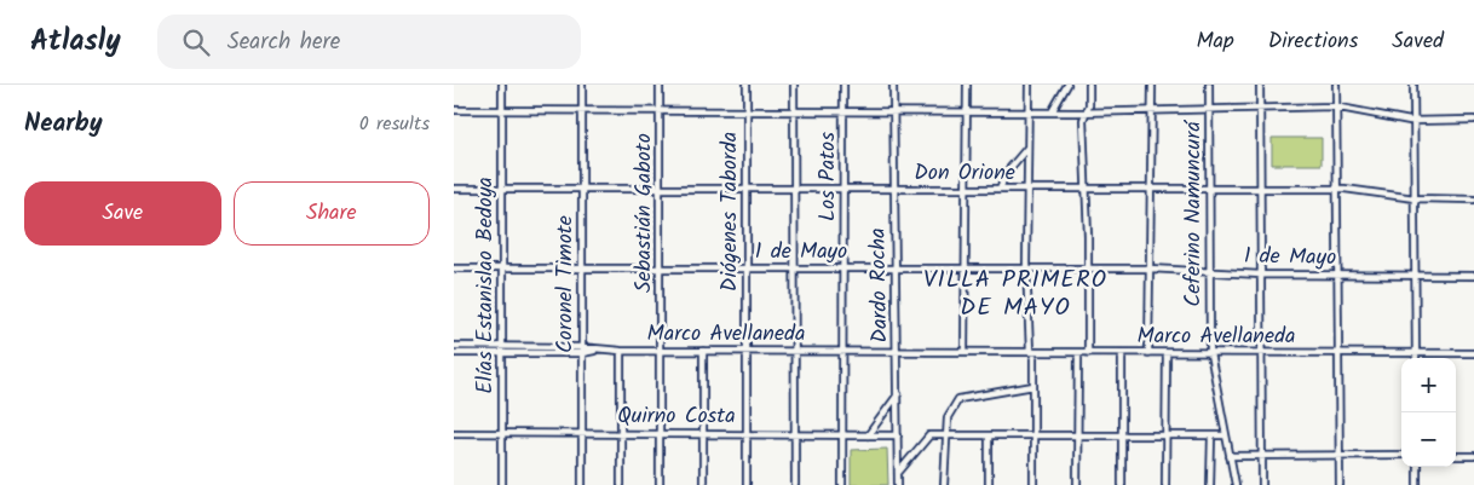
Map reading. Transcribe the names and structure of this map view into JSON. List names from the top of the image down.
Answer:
{
  "streets": {
    "street": [
      "Don Orione",
      "Los Patos",
      "Diógenes Taborda",
      "Sebastián Gaboto",
      "Ceferino Namuncurá",
      "1 de Mayo",
      "Coronel Timote",
      "Elías Estanislao Bedoya",
      "Dardo Rocha",
      "Marco Avellaneda",
      "Quirno Costa"
    ]
  },
  "crossings": [
    ["Don Orione", "Los Patos"],
    ["Don Orione", "Diógenes Taborda"],
    ["Don Orione", "Sebastián Gaboto"],
    ["Don Orione", "Ceferino Namuncurá"],
    ["Don Orione", "Coronel Timote"],
    ["Don Orione", "Elías Estanislao Bedoya"],
    ["Don Orione", "Dardo Rocha"],
    ["Los Patos", "1 de Mayo"],
    ["Los Patos", "Marco Avellaneda"],
    ["Los Patos", "Quirno Costa"],
    ["Diógenes Taborda", "1 de Mayo"],
    ["Diógenes Taborda", "Marco Avellaneda"],
    ["Diógenes Taborda", "Quirno Costa"],
    ["Sebastián Gaboto", "1 de Mayo"],
    ["Sebastián Gaboto", "Marco Avellaneda"],
    ["Sebastián Gaboto", "Quirno Costa"],
    ["Ceferino Namuncurá", "1 de Mayo"],
    ["Ceferino Namuncurá", "Marco Avellaneda"],
    ["1 de Mayo", "Coronel Timote"],
    ["1 de Mayo", "Elías Estanislao Bedoya"],
    ["1 de Mayo", "Dardo Rocha"],
    ["Coronel Timote", "Marco Avellaneda"],
    ["Coronel Timote", "Quirno Costa"],
    ["Elías Estanislao Bedoya", "Marco Avellaneda"],
    ["Elías Estanislao Bedoya", "Quirno Costa"],
    ["Dardo Rocha", "Marco Avellaneda"],
    ["Dardo Rocha", "Quirno Costa"]
  ],
  "districts": ["VILLA PRIMERO DE MAYO"],
  "page": {
    "header": "Atlasly",
    "search": "Search here",
    "nav": ["Map", "Directions", "Saved"],
    "heading": ["Nearby", "0 results"],
    "buttons": ["Save", "Share"],
    "map_buttons": ["+", "−"]
  }
}
